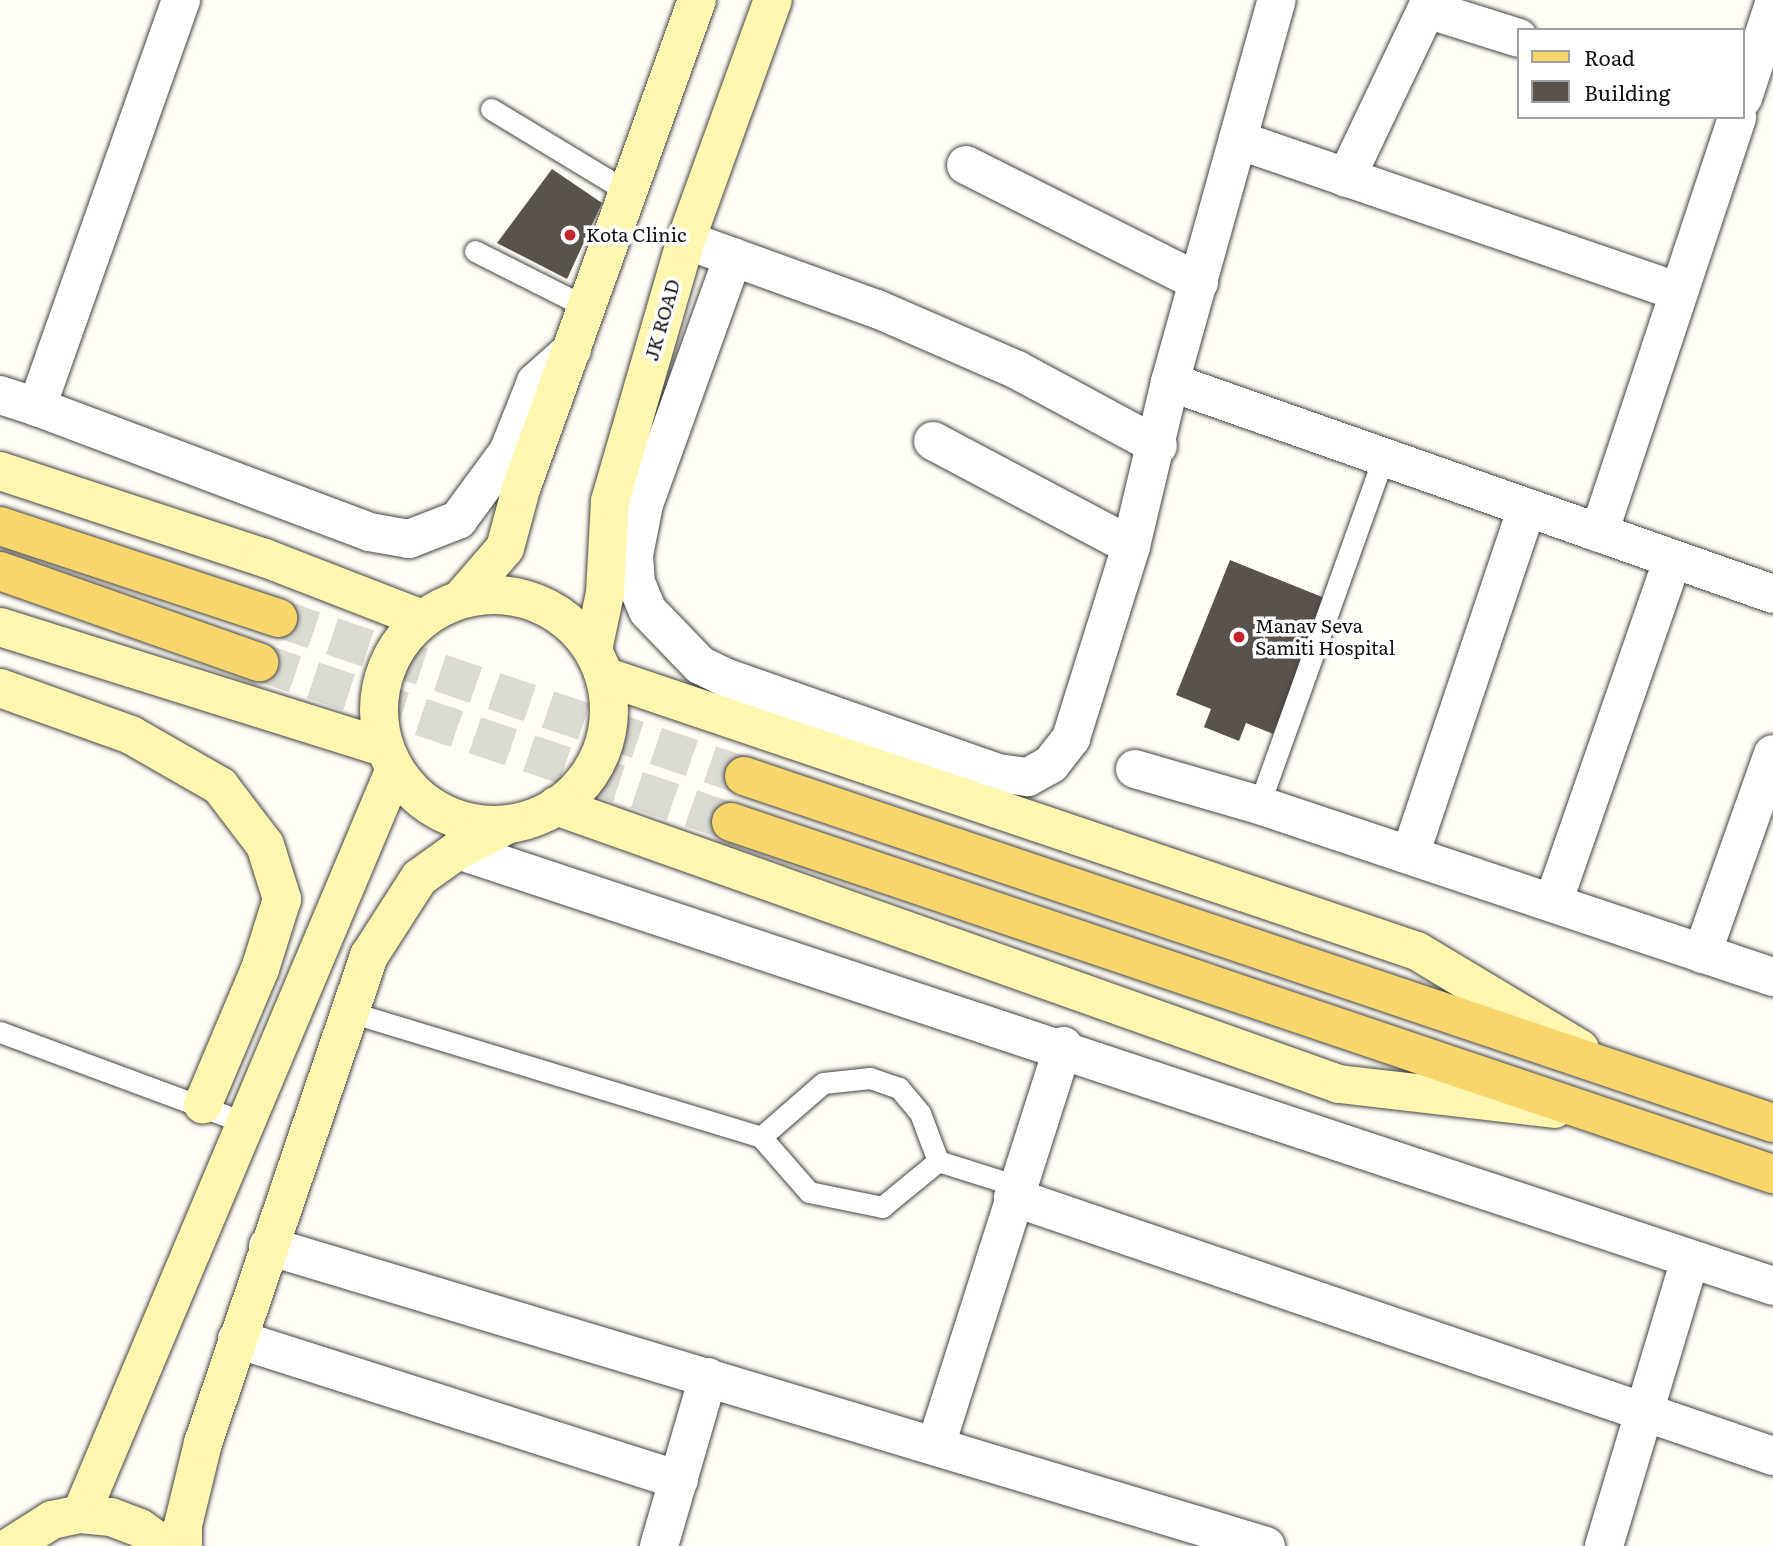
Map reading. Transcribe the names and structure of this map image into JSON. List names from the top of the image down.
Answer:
{
  "streets": {
    "street": ["JK ROAD"]
  },
  "places": ["Kota Clinic", "Manav Seva Samiti Hospital"],
  "legend": ["Road", "Building"]
}
